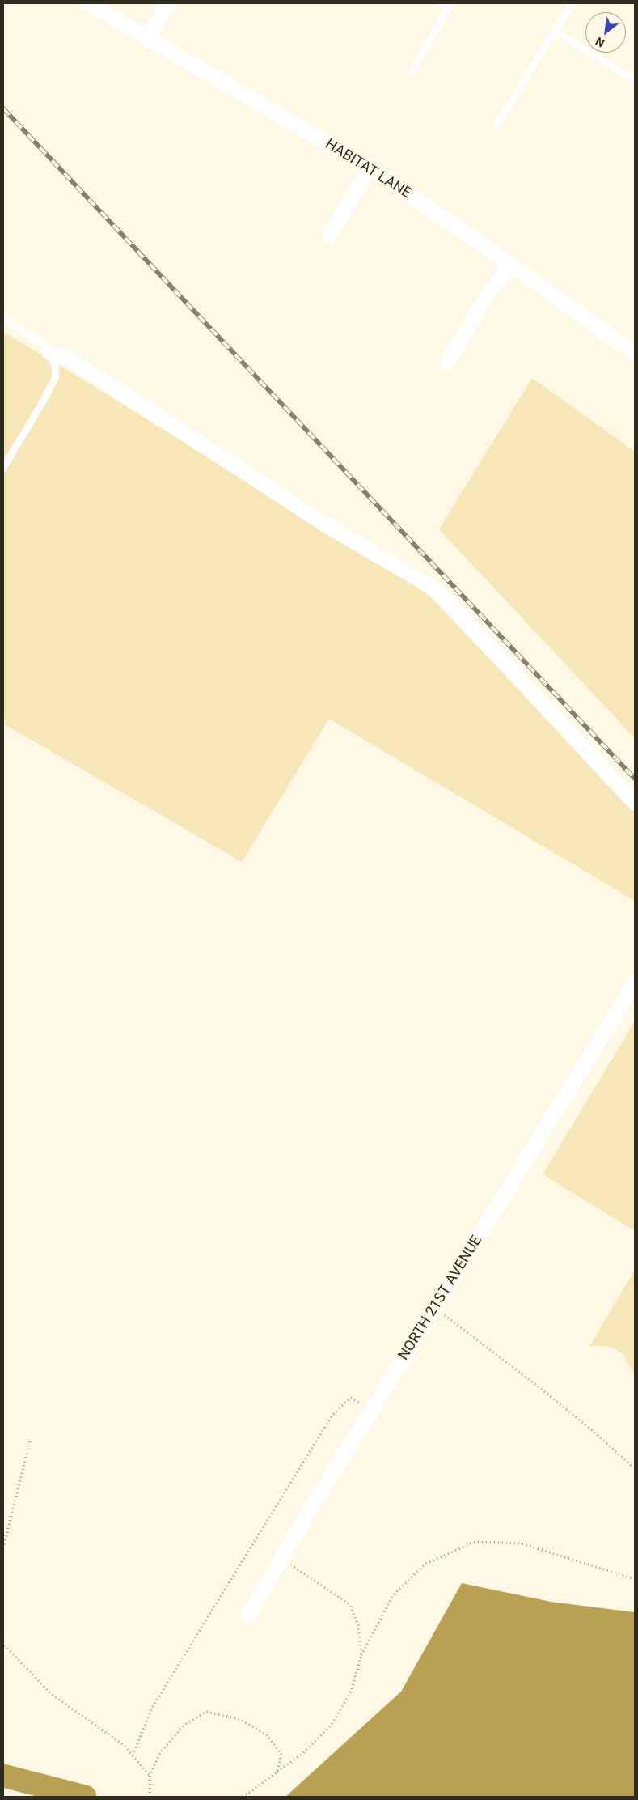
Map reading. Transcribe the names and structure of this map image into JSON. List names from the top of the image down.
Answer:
{
  "streets": {
    "street": ["HABITAT LANE", "NORTH 21ST AVENUE"]
  },
  "north": "bottom left"
}
